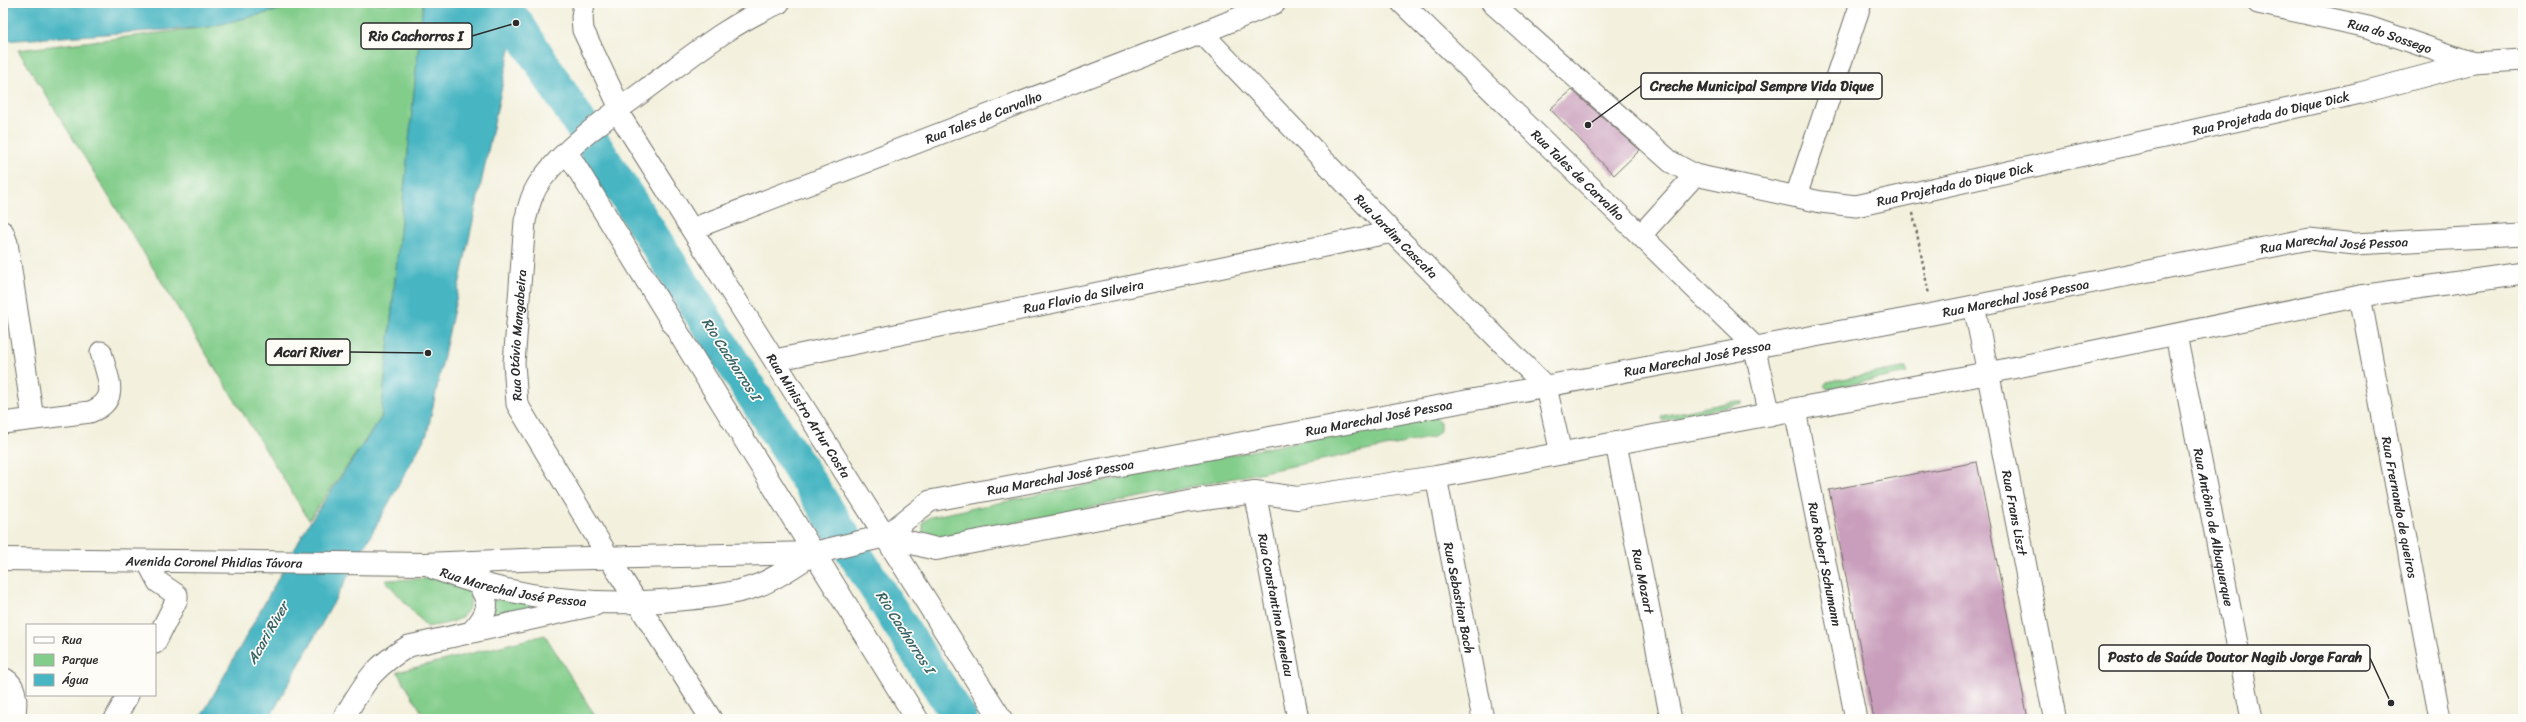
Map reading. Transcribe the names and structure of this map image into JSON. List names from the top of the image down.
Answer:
{
  "streets": {
    "street": [
      "Rua do Sossego",
      "Rua Projetada do Dique Dick",
      "Rua Tales de Carvalho",
      "Rua Jardim Cascata",
      "Rua Marechal José Pessoa",
      "Rua Flavio da Silveira",
      "Rua Otávio Mangabeira",
      "Rua Ministro Artur Costa",
      "Rua Frernando de queiros",
      "Rua Frans Liszt",
      "Rua Antônio de Albuquerque",
      "Avenida Coronel Phidias Távora",
      "Rua Robert Schumann",
      "Rua Mozart",
      "Rua Sebastian Bach",
      "Rua Constantino Menelau"
    ]
  },
  "crossings": [
    ["Rua do Sossego", "Rua Projetada do Dique Dick"],
    ["Rua Tales de Carvalho", "Rua Jardim Cascata"],
    ["Rua Tales de Carvalho", "Rua Marechal José Pessoa"],
    ["Rua Tales de Carvalho", "Rua Ministro Artur Costa"],
    ["Rua Jardim Cascata", "Rua Marechal José Pessoa"],
    ["Rua Jardim Cascata", "Rua Flavio da Silveira"],
    ["Rua Marechal José Pessoa", "Rua Otávio Mangabeira"],
    ["Rua Marechal José Pessoa", "Rua Ministro Artur Costa"],
    ["Rua Marechal José Pessoa", "Rua Frernando de queiros"],
    ["Rua Marechal José Pessoa", "Rua Frans Liszt"],
    ["Rua Marechal José Pessoa", "Rua Antônio de Albuquerque"],
    ["Rua Marechal José Pessoa", "Avenida Coronel Phidias Távora"],
    ["Rua Marechal José Pessoa", "Rua Robert Schumann"],
    ["Rua Marechal José Pessoa", "Rua Mozart"],
    ["Rua Marechal José Pessoa", "Rua Sebastian Bach"],
    ["Rua Marechal José Pessoa", "Rua Constantino Menelau"],
    ["Rua Flavio da Silveira", "Rua Ministro Artur Costa"],
    ["Rua Otávio Mangabeira", "Rua Ministro Artur Costa"]
  ],
  "water": ["Rio Cachorros I", "Acari River"],
  "places": [
    "Rio Cachorros I",
    "Creche Municipal Sempre Vida Dique",
    "Acari River",
    "Posto de Saúde Doutor Nagib Jorge Farah"
  ],
  "legend": ["Rua", "Parque", "Água"]
}
